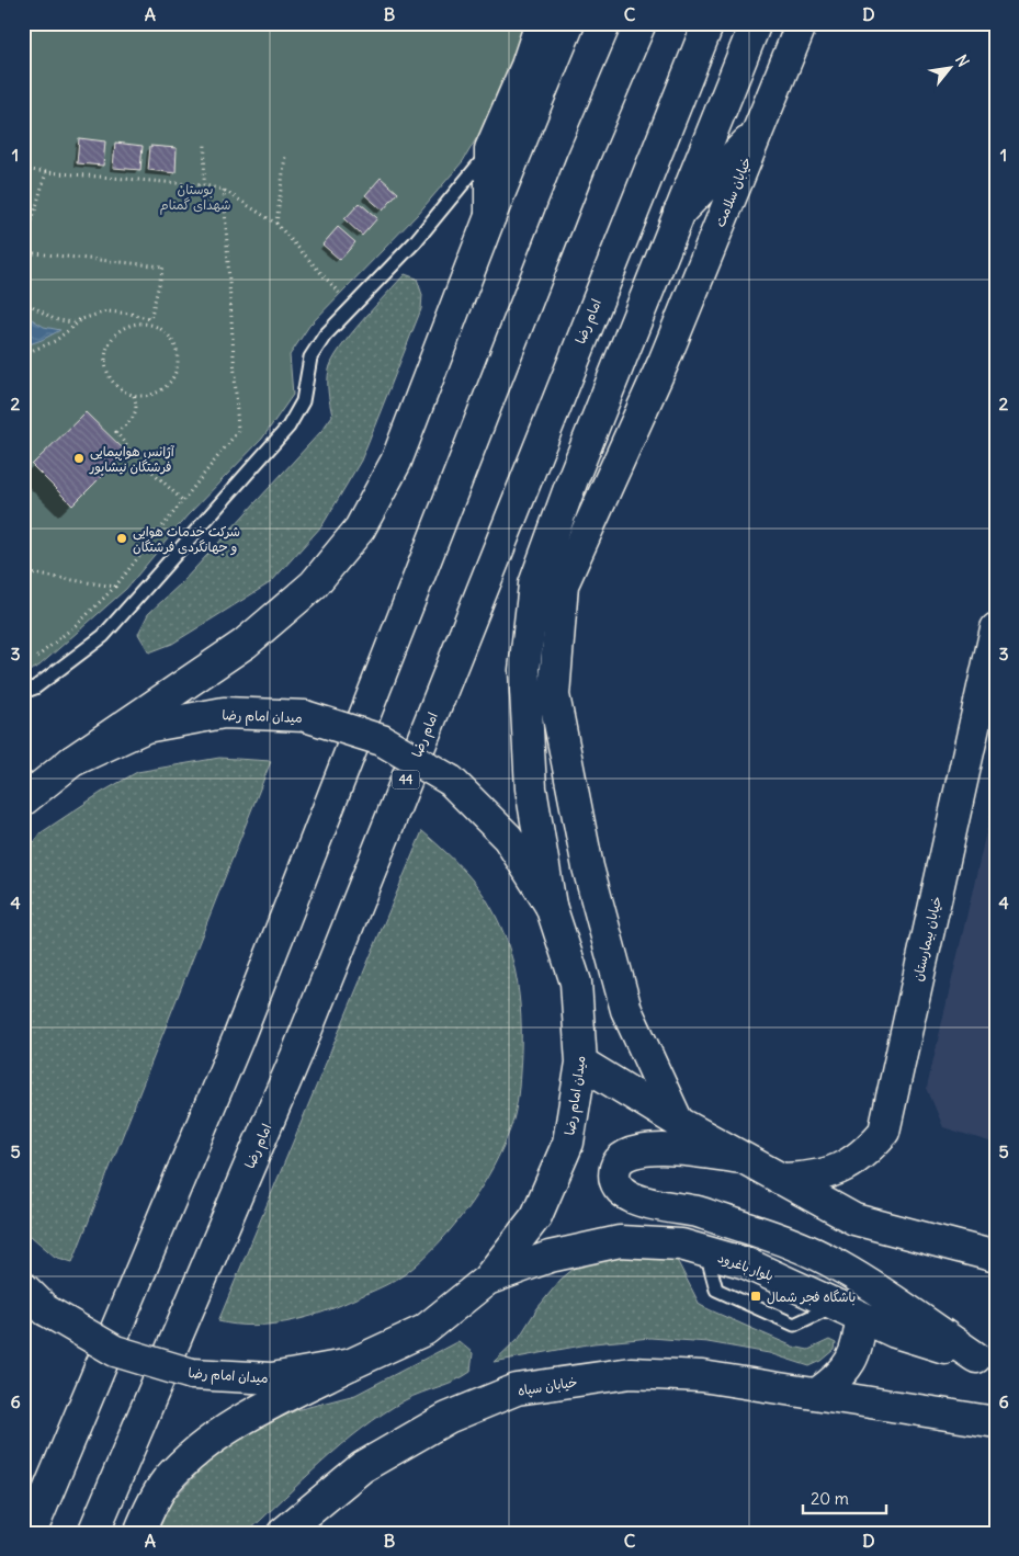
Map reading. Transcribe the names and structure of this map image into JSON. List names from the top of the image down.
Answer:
{
  "streets": {
    "main road": [
      "خیابان سلامت",
      "امام رضا",
      "میدان امام رضا",
      "44",
      "خیابان بیمارستان",
      "بلوار باغرود",
      "خیابان سپاه"
    ]
  },
  "crossings": [
    ["میدان امام رضا", "بلوار باغرود"]
  ],
  "parks": ["بوستان شهدای گمنام"],
  "places": {
    "other": ["آژانس هواپیمایی فرشتگان نیشابور", "شرکت خدمات هوایی و جهانگردی فرشتگان"],
    "transit": ["باشگاه فجر شمال"]
  },
  "scale_bar": "20 m",
  "north": "top right",
  "grid": {
    "columns": [
      "A",
      "B",
      "C",
      "D"
    ],
    "rows": [
      "1",
      "2",
      "3",
      "4",
      "5",
      "6"
    ]
  }
}
